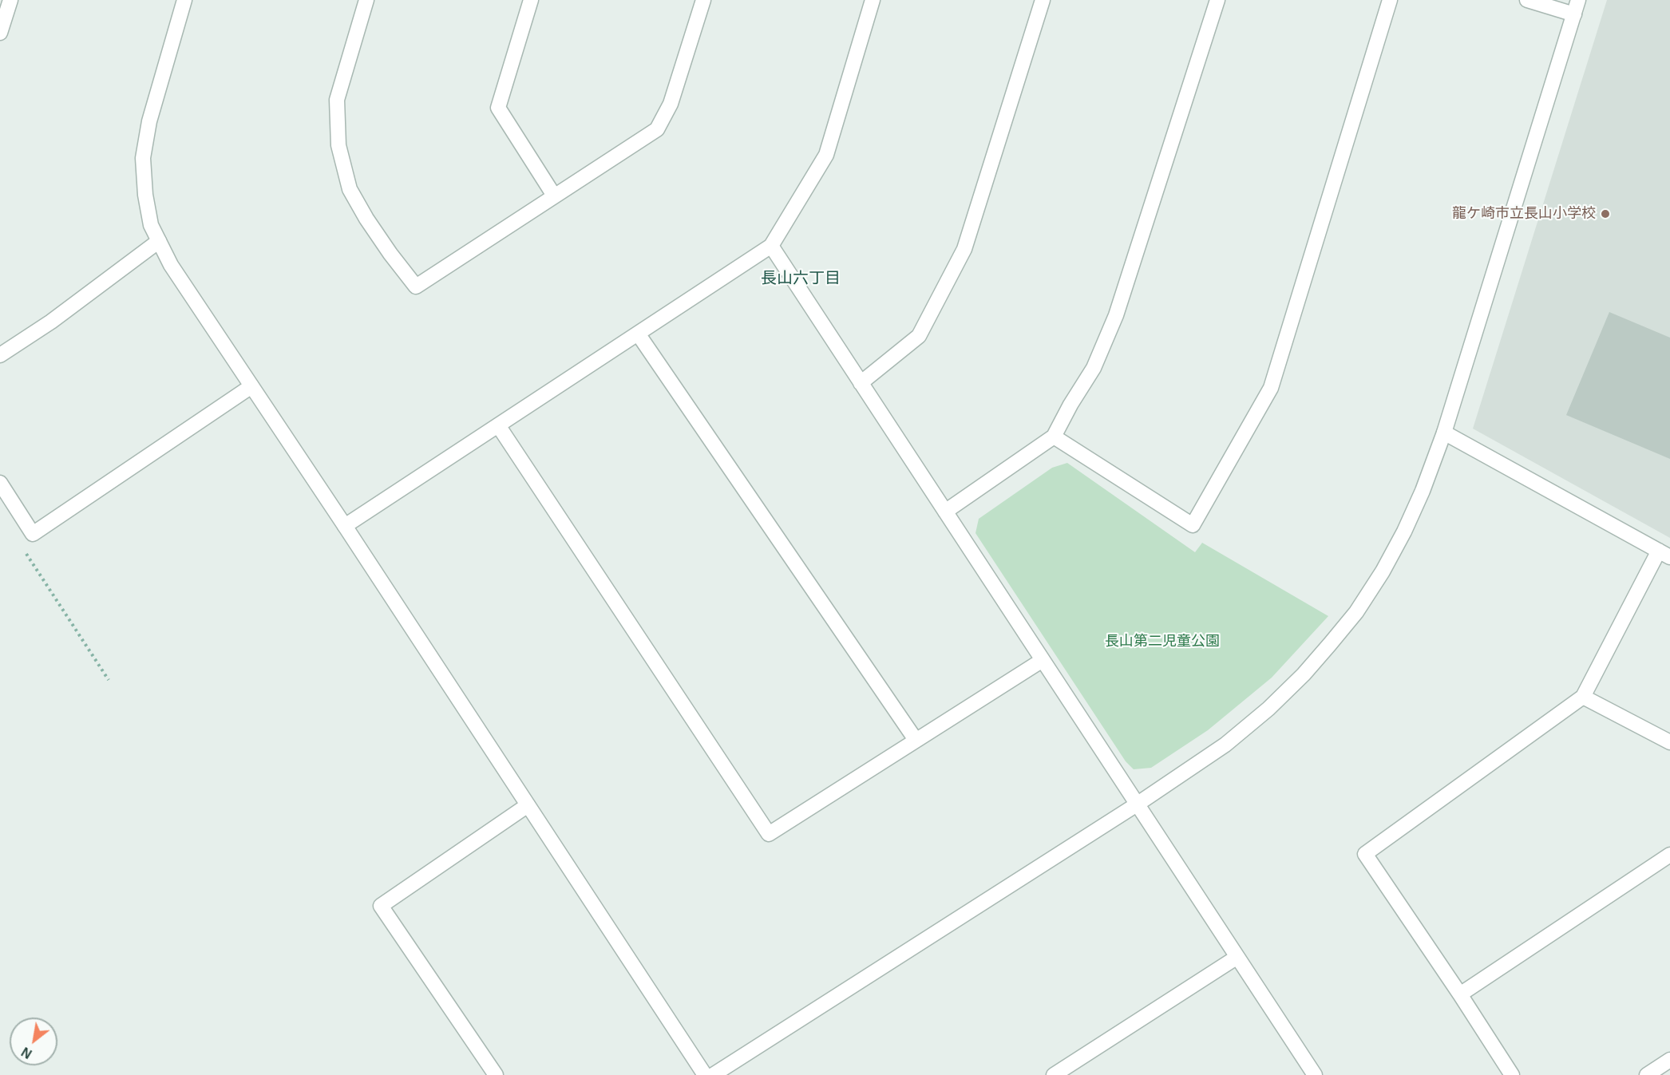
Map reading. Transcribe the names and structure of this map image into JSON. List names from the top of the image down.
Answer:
{
  "districts": ["長山六丁目"],
  "parks": ["長山第二児童公園"],
  "places": ["龍ケ崎市立長山小学校"],
  "north": "bottom left"
}
